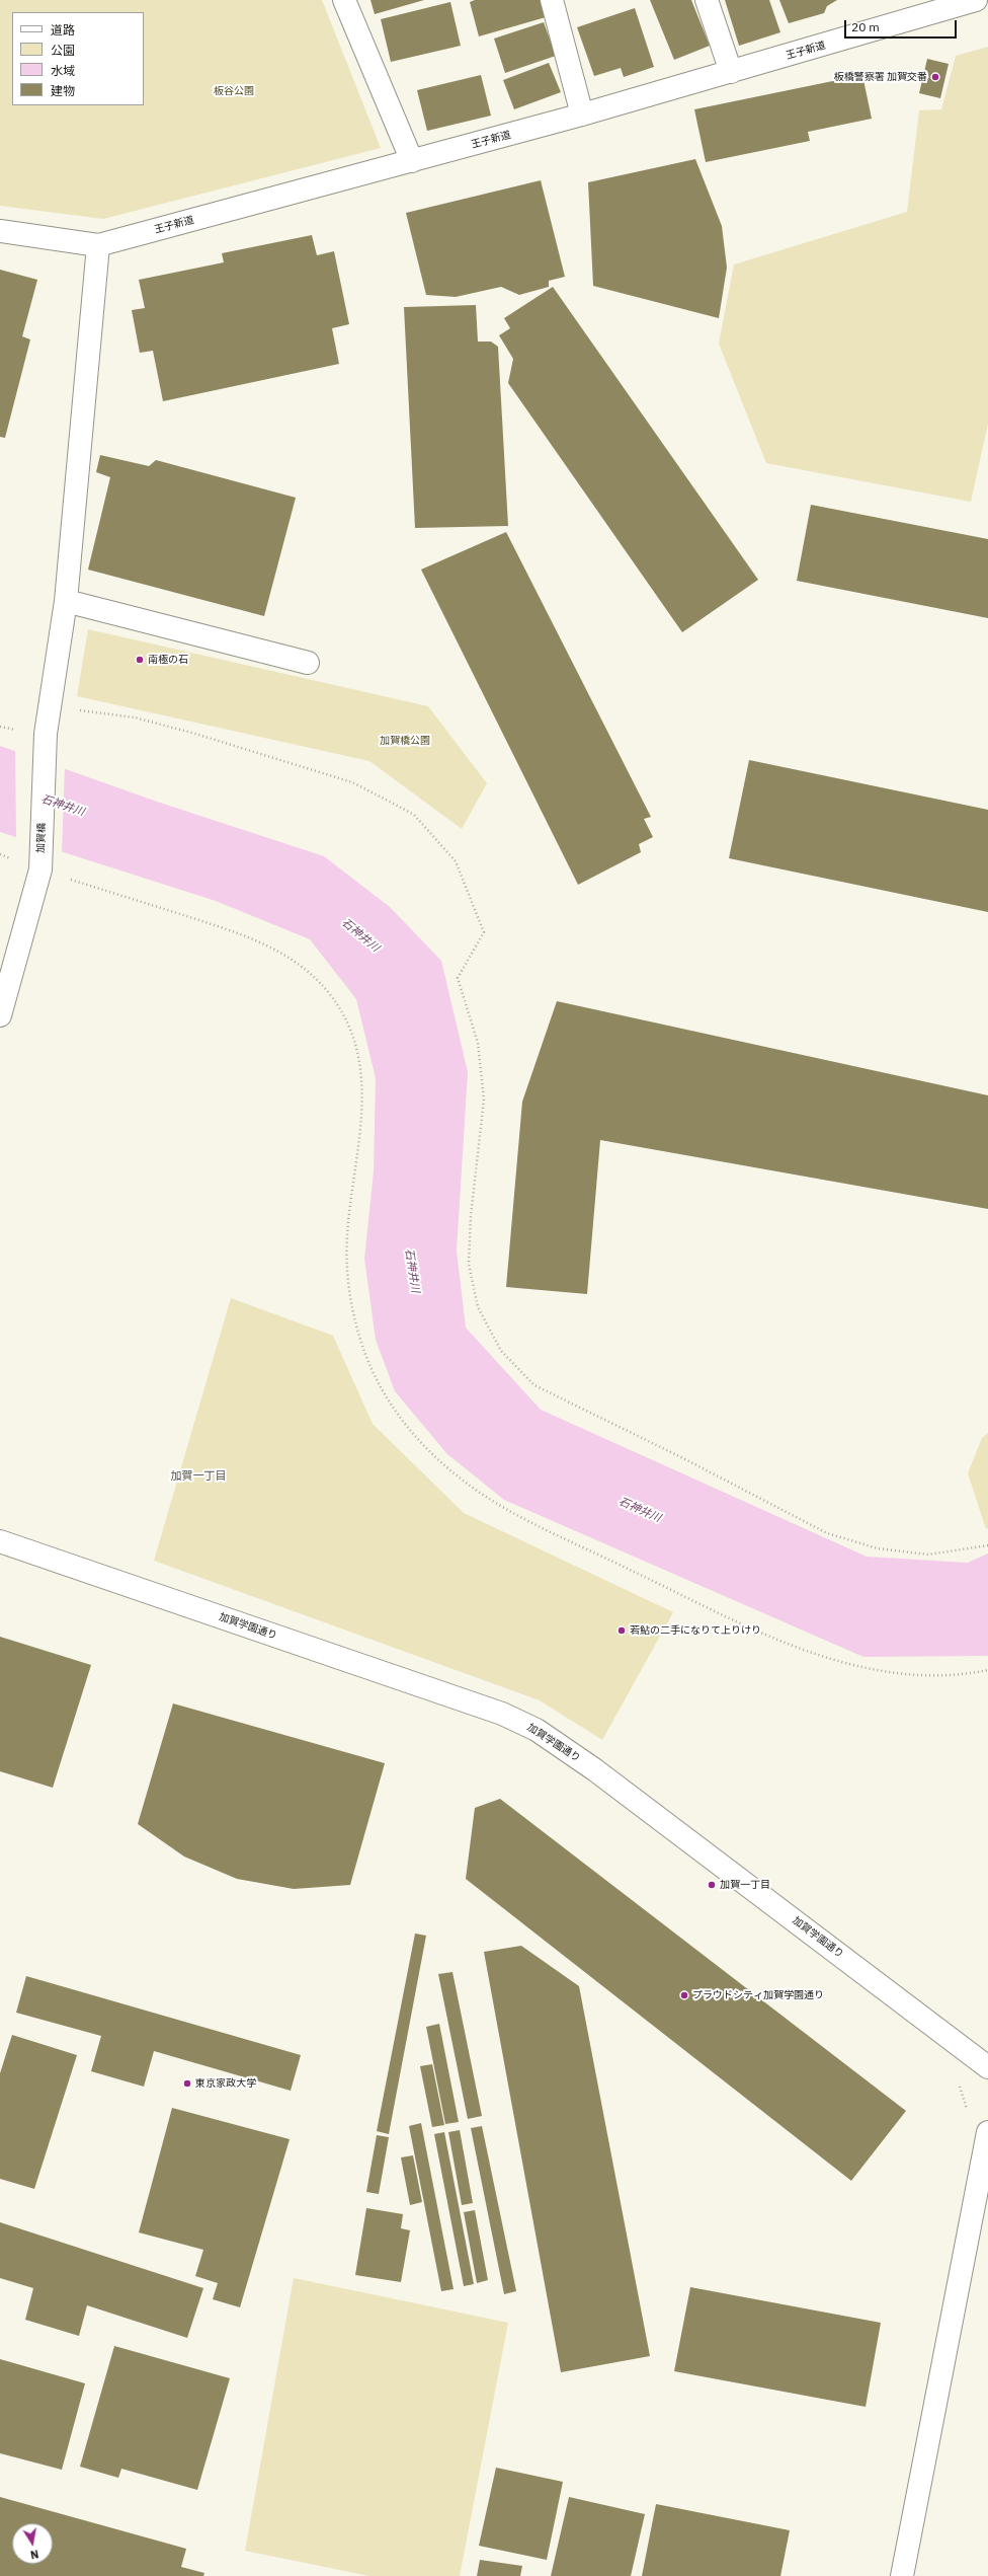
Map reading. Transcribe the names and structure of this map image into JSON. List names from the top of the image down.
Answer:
{
  "streets": {
    "street": ["王子新道", "加賀橋", "加賀学園通り"]
  },
  "crossings": [
    ["王子新道", "加賀橋"]
  ],
  "districts": ["加賀一丁目"],
  "water": ["石神井川"],
  "parks": ["板谷公園", "加賀橋公園"],
  "places": [
    "板橋警察署 加賀交番",
    "南極の石",
    "若鮎の二手になりて上りけり",
    "加賀一丁目",
    "プラウドシティ加賀学園通り",
    "東京家政大学"
  ],
  "legend": [
    "道路",
    "公園",
    "水域",
    "建物"
  ],
  "scale_bar": "20 m",
  "north": "bottom"
}
